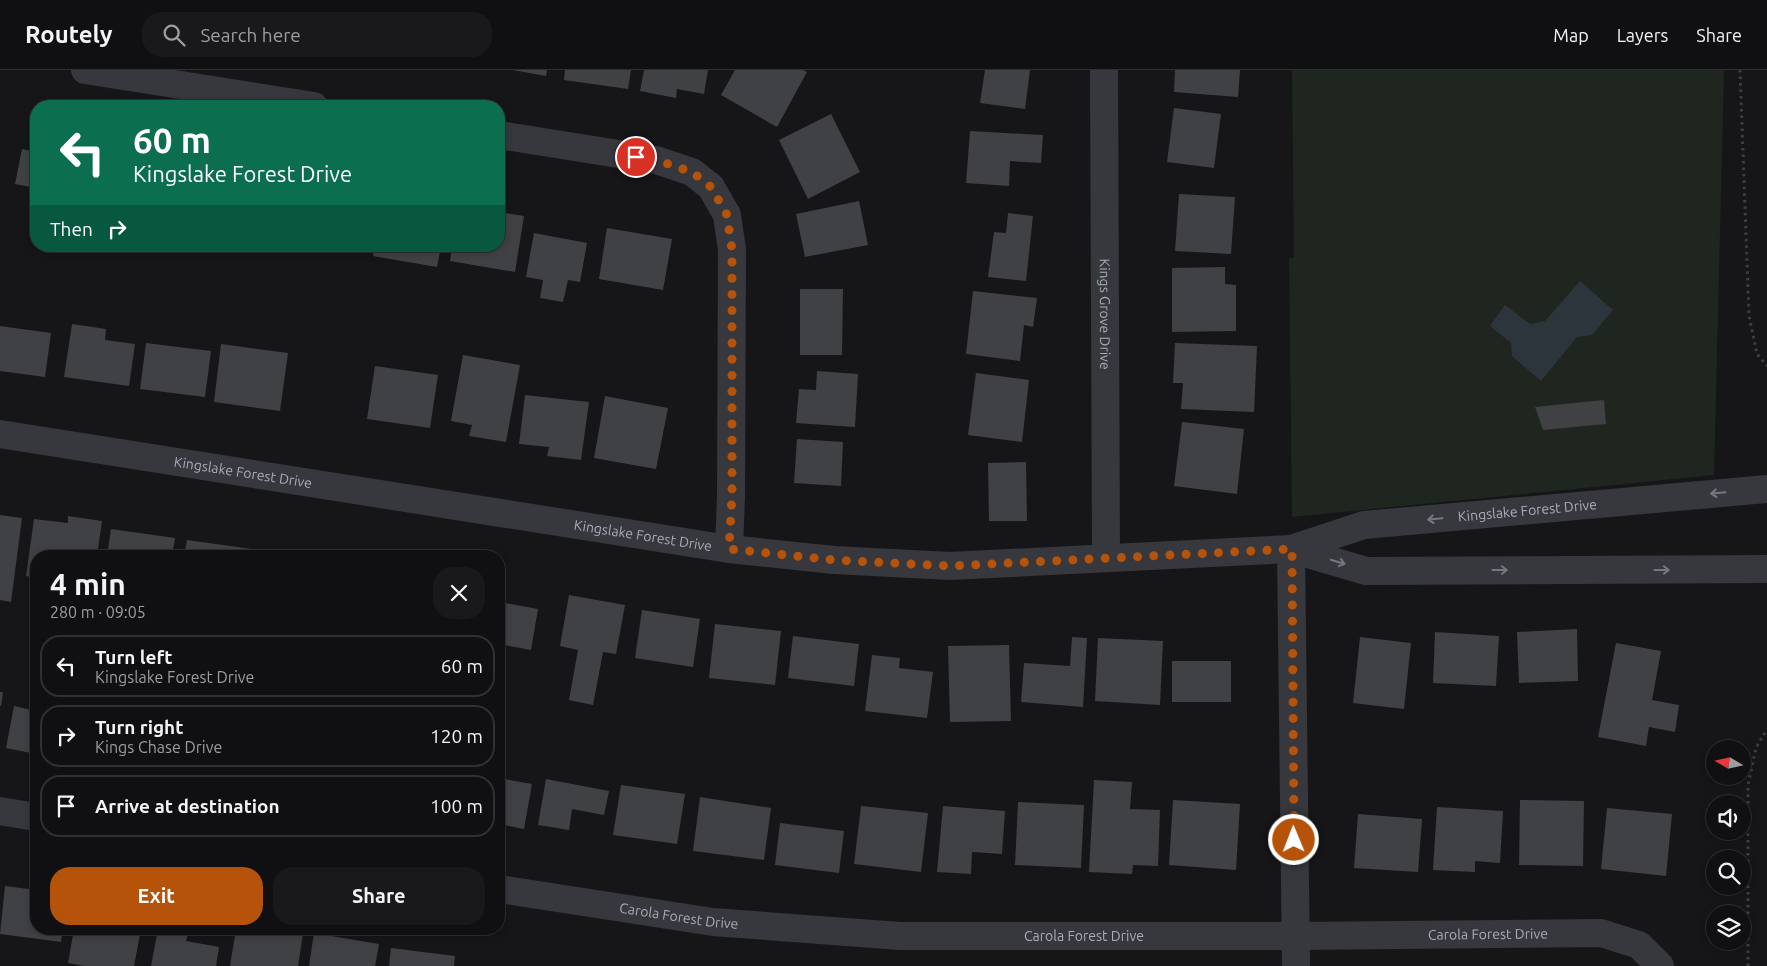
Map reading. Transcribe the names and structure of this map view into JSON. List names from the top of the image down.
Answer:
{
  "streets": {
    "street": ["Kings Grove Drive", "Kingslake Forest Drive", "Carola Forest Drive"]
  },
  "crossings": [
    ["Kings Grove Drive", "Kingslake Forest Drive"]
  ],
  "north": "left",
  "page": {
    "header": "Routely",
    "search": "Search here",
    "nav": ["Map", "Layers", "Share"],
    "turn": ["60 m", "Kingslake Forest Drive"],
    "then": "Then",
    "heading": ["4 min", "280 m · 09:05"],
    "list": [
      {
        "name": "Turn left",
        "note": "Kingslake Forest Drive",
        "value": "60 m"
      },
      {
        "name": "Turn right",
        "note": "Kings Chase Drive",
        "value": "120 m"
      },
      {
        "name": "Arrive at destination",
        "value": "100 m"
      }
    ],
    "buttons": ["Exit", "Share"]
  }
}
